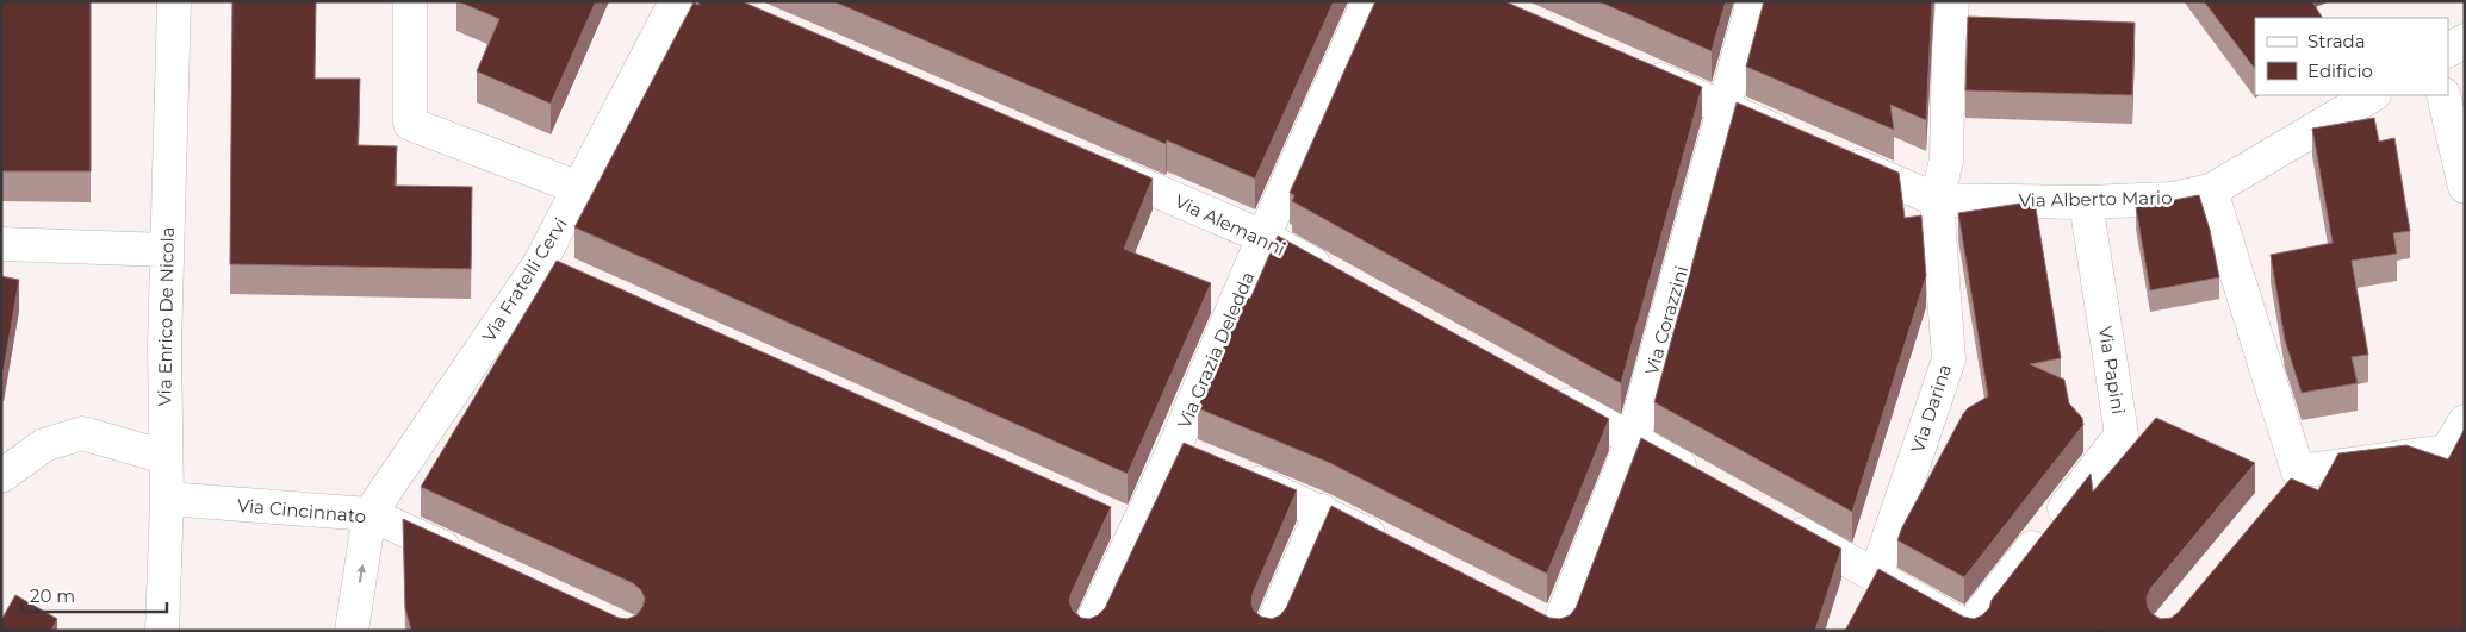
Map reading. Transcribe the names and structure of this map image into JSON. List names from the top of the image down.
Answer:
{
  "streets": {
    "street": [
      "Via Alberto Mario",
      "Via Alemanni",
      "Via Fratelli Cervi",
      "Via Enrico De Nicola",
      "Via Corazzini",
      "Via Grazia Deledda",
      "Via Papini",
      "Via Darina",
      "Via Cincinnato"
    ]
  },
  "crossings": [
    ["Via Alberto Mario", "Via Papini"],
    ["Via Alberto Mario", "Via Darina"],
    ["Via Alemanni", "Via Grazia Deledda"],
    ["Via Fratelli Cervi", "Via Cincinnato"],
    ["Via Enrico De Nicola", "Via Cincinnato"]
  ],
  "legend": ["Strada", "Edificio"],
  "scale_bar": "20 m"
}
